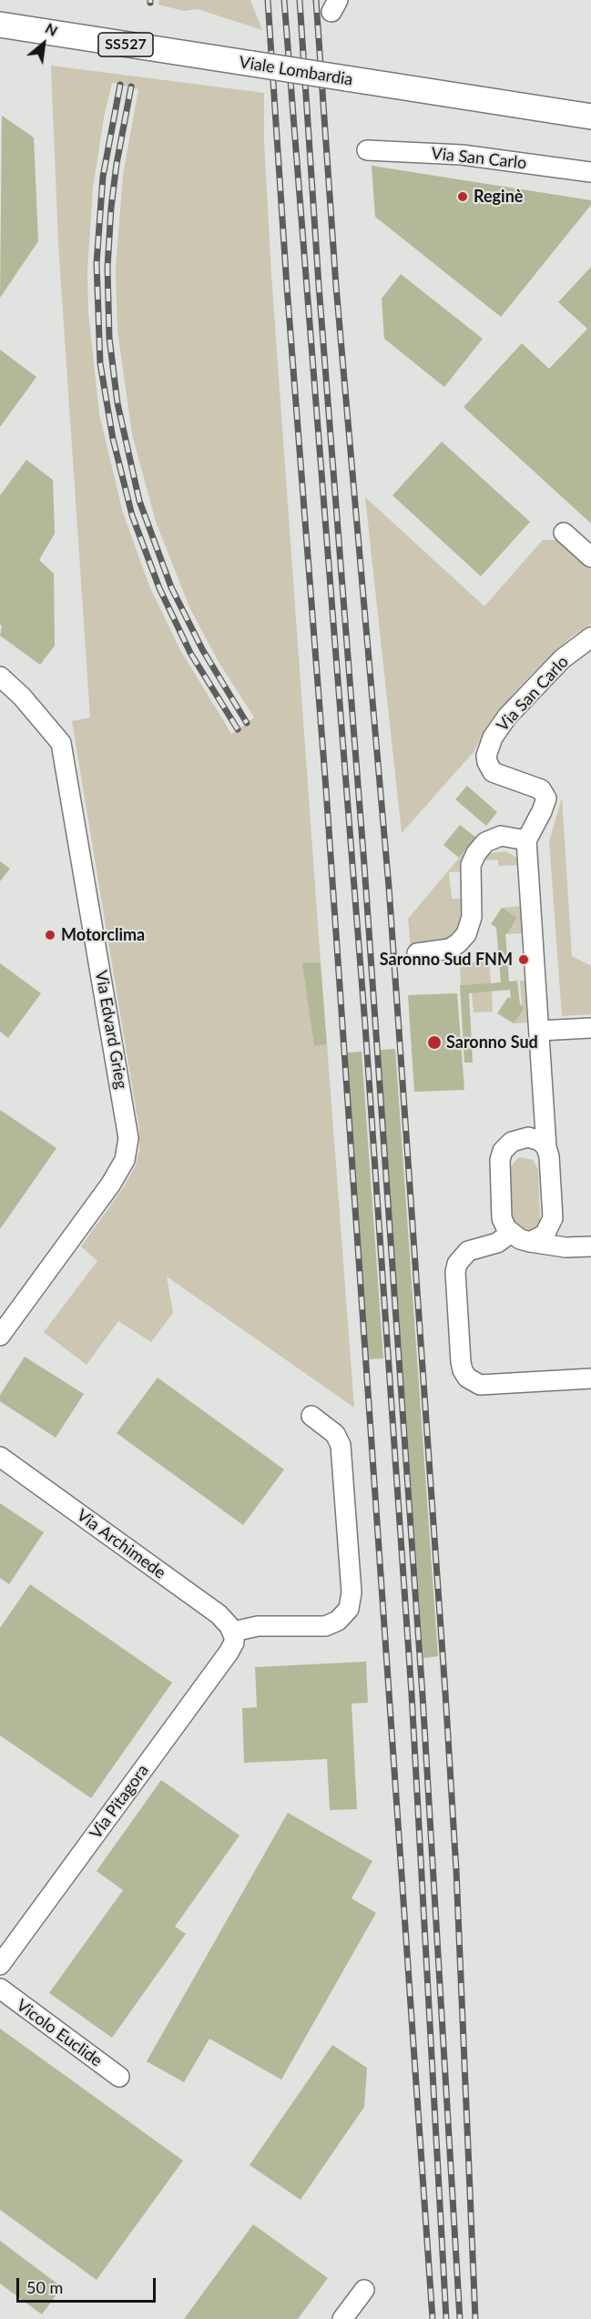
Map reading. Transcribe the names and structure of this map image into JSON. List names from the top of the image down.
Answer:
{
  "streets": {
    "main road": ["SS527", "Viale Lombardia"],
    "street": [
      "Via San Carlo",
      "Via Edvard Grieg",
      "Via Archimede",
      "Via Pitagora",
      "Vicolo Euclide"
    ]
  },
  "crossings": [
    ["Via Archimede", "Via Pitagora"]
  ],
  "places": [
    "Reginè",
    "Motorclima",
    "Saronno Sud FNM",
    "Saronno Sud"
  ],
  "scale_bar": "50 m",
  "north": "top right"
}
